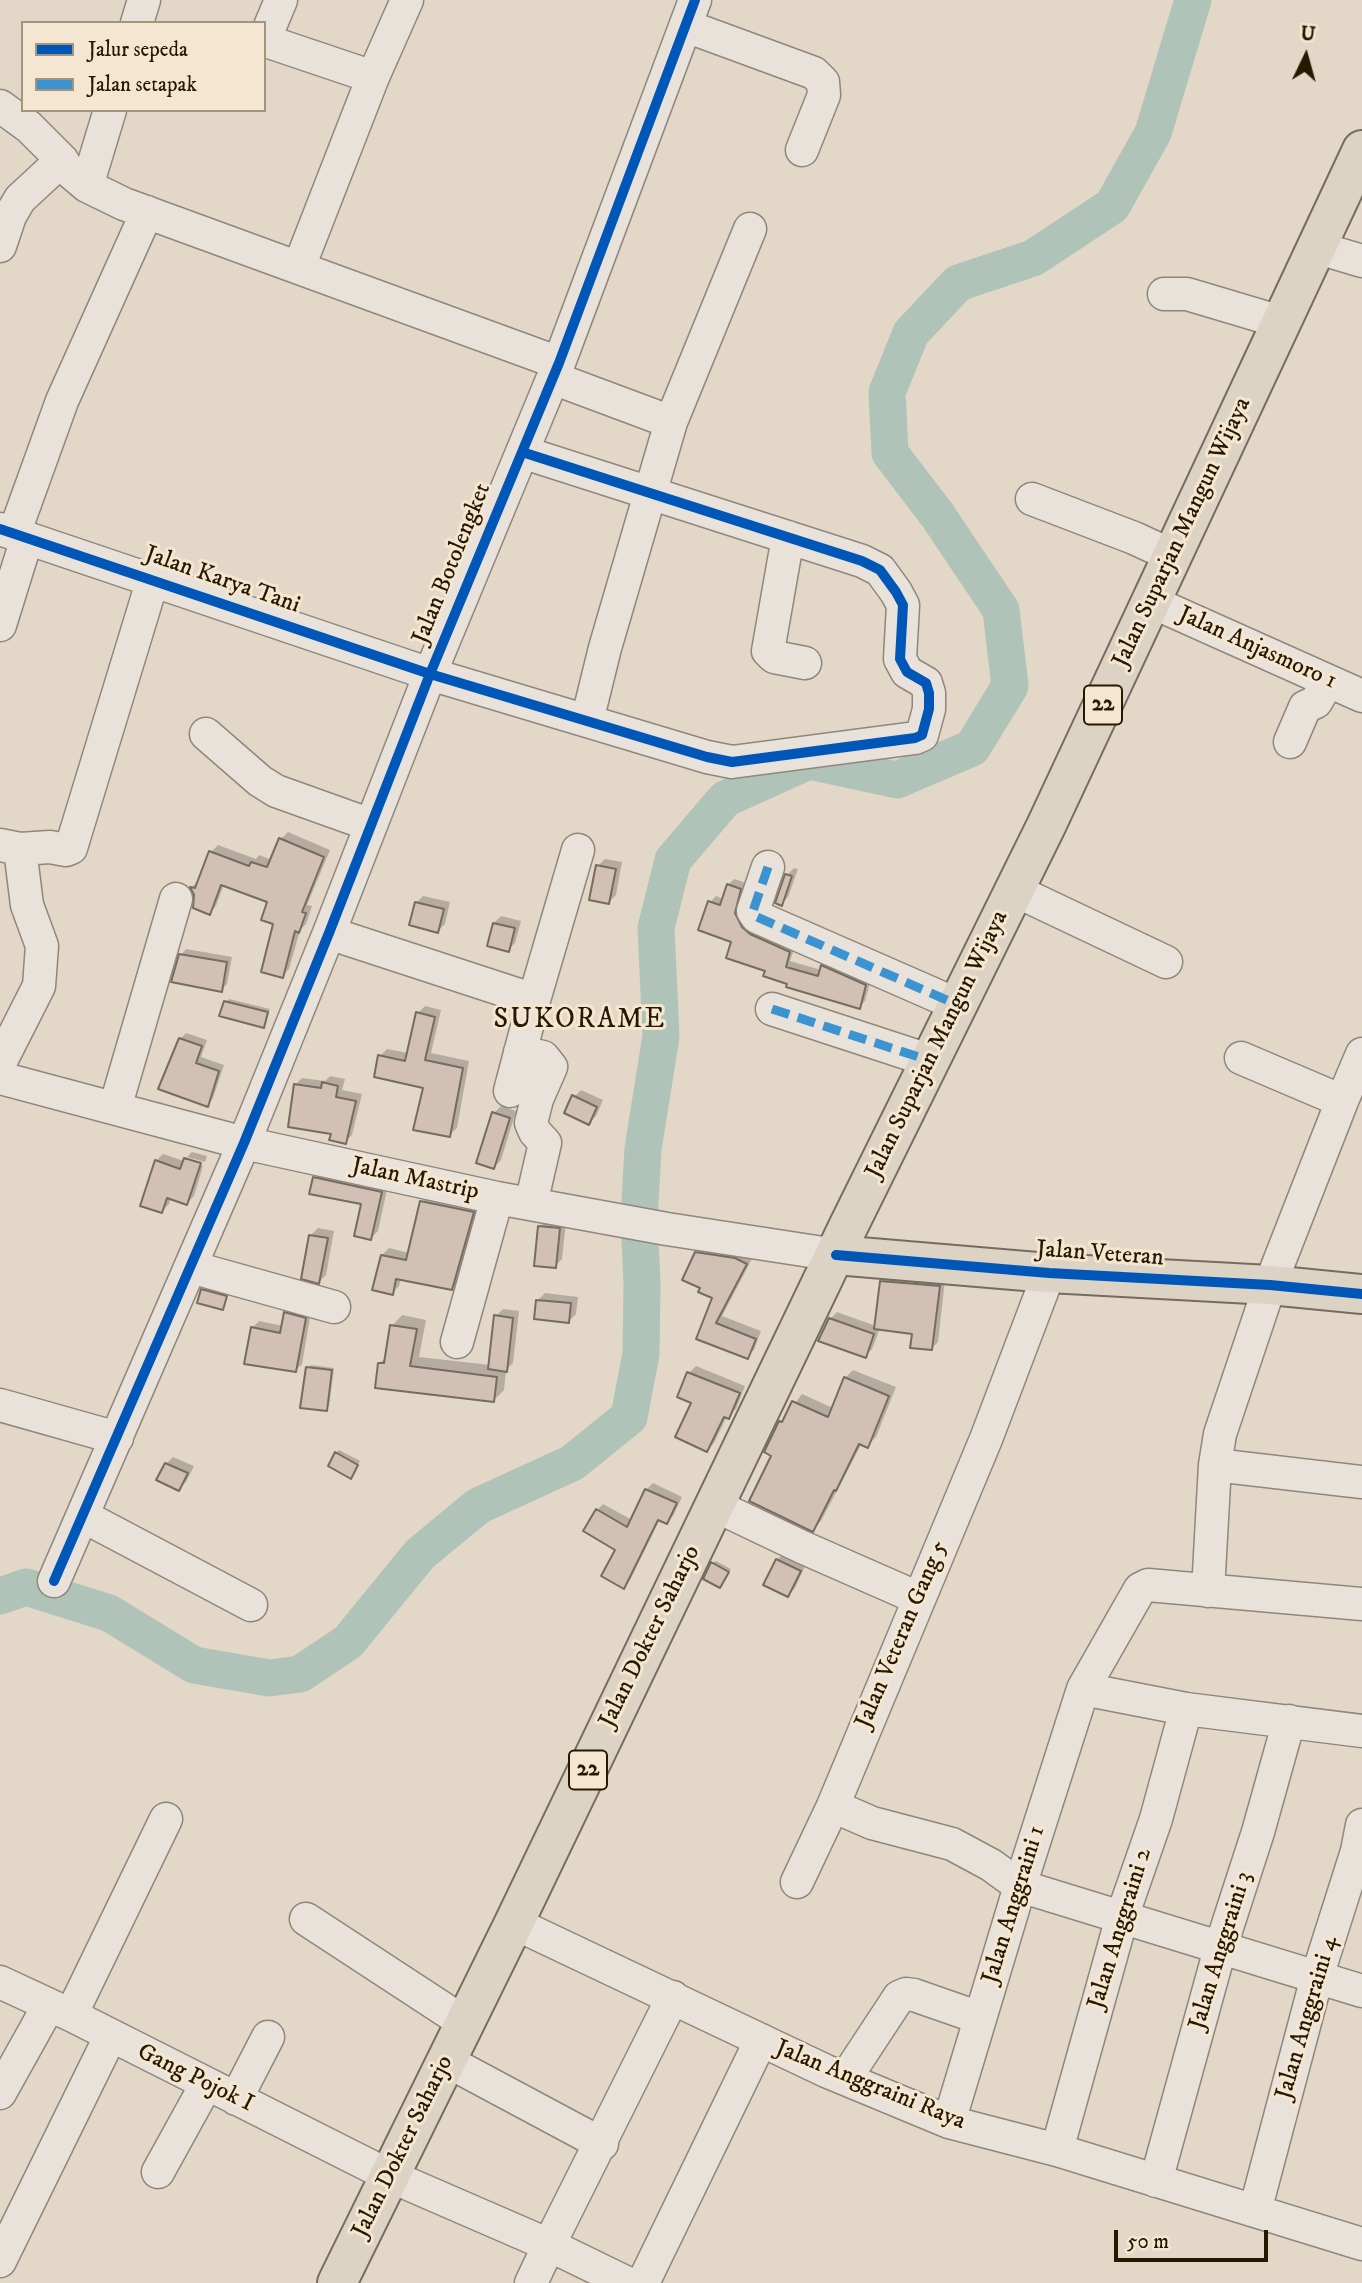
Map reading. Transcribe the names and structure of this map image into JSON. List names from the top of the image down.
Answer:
{
  "streets": {
    "main road": [
      "Jalan Suparjan Mangun Wijaya",
      "22",
      "Jalan Veteran",
      "Jalan Dokter Saharjo"
    ],
    "street": [
      "Jalan Botolengket",
      "Jalan Karya Tani",
      "Jalan Anjasmoro 1",
      "Jalan Mastrip",
      "Jalan Veteran Gang 5",
      "Jalan Anggraini 1",
      "Jalan Anggraini 2",
      "Jalan Anggraini 3",
      "Jalan Anggraini 4",
      "Gang Pojok I",
      "Jalan Anggraini Raya"
    ]
  },
  "crossings": [
    ["Jalan Suparjan Mangun Wijaya", "Jalan Anjasmoro 1"],
    ["Jalan Suparjan Mangun Wijaya", "Jalan Mastrip"],
    ["Jalan Suparjan Mangun Wijaya", "Jalan Veteran"],
    ["Jalan Suparjan Mangun Wijaya", "Jalan Dokter Saharjo"],
    ["Jalan Botolengket", "Jalan Karya Tani"],
    ["Jalan Botolengket", "Jalan Mastrip"],
    ["Jalan Mastrip", "Jalan Veteran"],
    ["Jalan Mastrip", "Jalan Dokter Saharjo"],
    ["Jalan Veteran", "Jalan Veteran Gang 5"],
    ["Jalan Veteran", "Jalan Dokter Saharjo"],
    ["Jalan Dokter Saharjo", "Gang Pojok I"],
    ["Jalan Dokter Saharjo", "Jalan Anggraini Raya"],
    ["Jalan Anggraini 1", "Jalan Anggraini Raya"],
    ["Jalan Anggraini 2", "Jalan Anggraini Raya"],
    ["Jalan Anggraini 3", "Jalan Anggraini Raya"],
    ["Jalan Anggraini 4", "Jalan Anggraini Raya"]
  ],
  "districts": ["SUKORAME"],
  "legend": ["Jalur sepeda", "Jalan setapak"],
  "scale_bar": "50 m",
  "north": "top"
}
